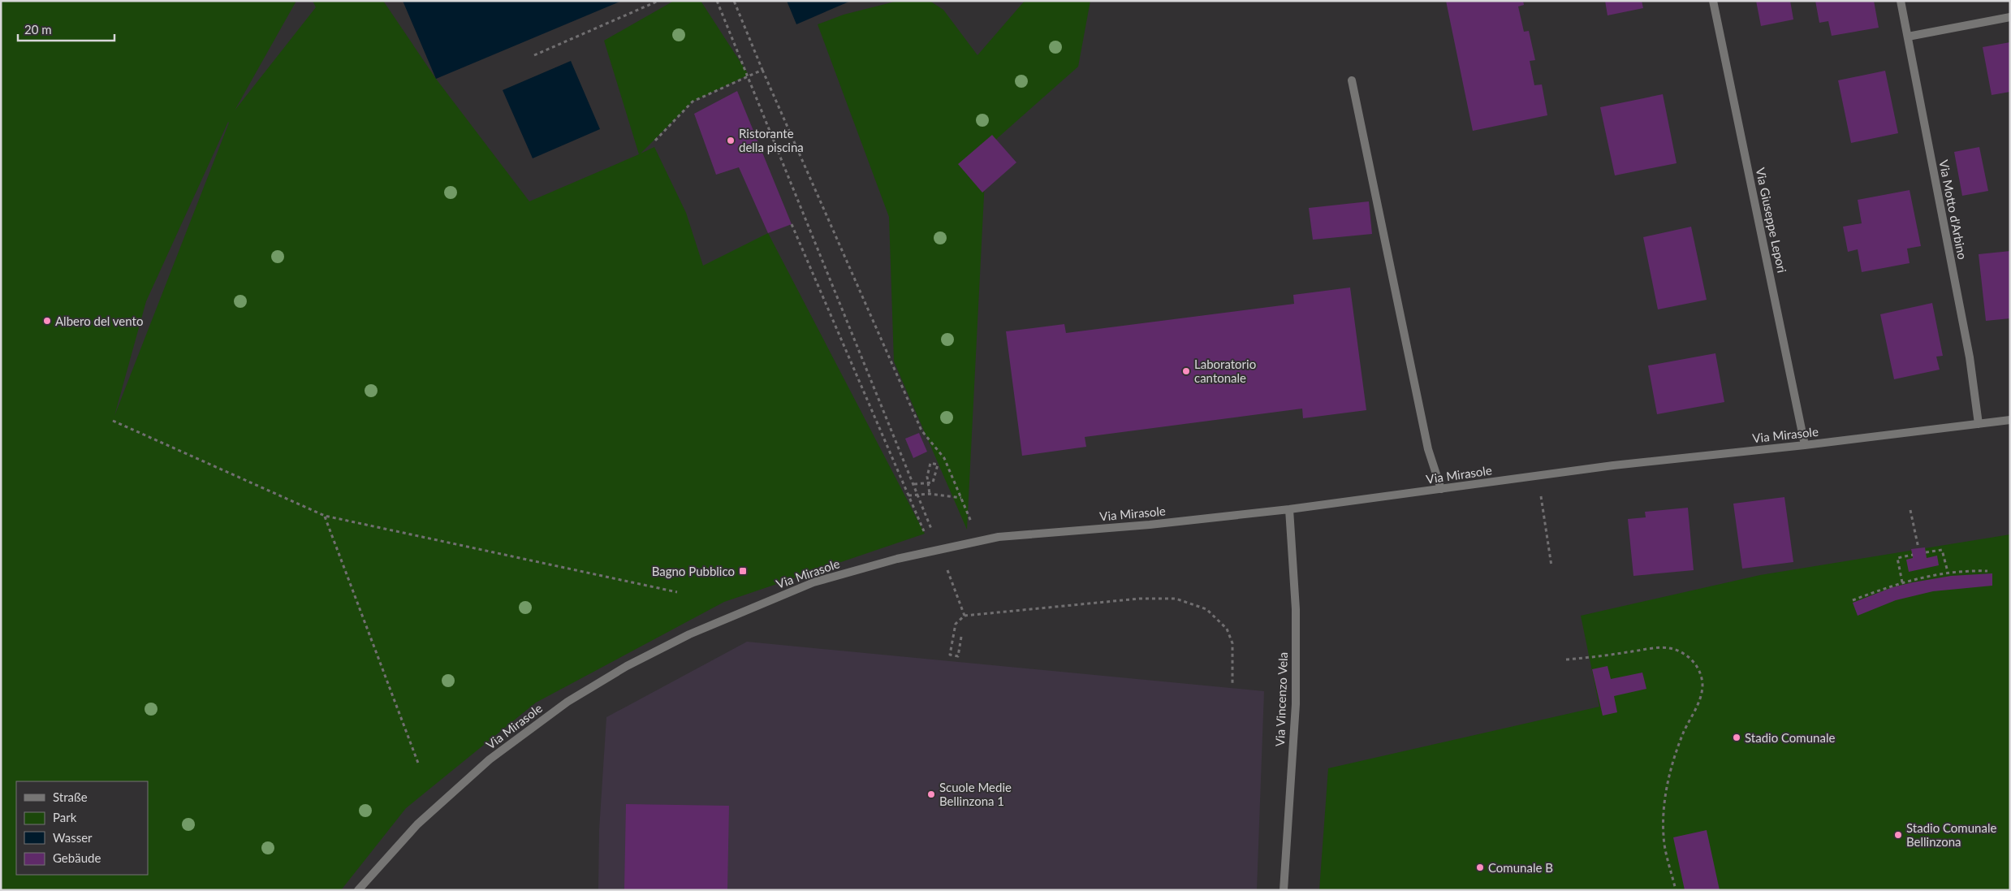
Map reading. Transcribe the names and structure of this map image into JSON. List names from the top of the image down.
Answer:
{
  "streets": {
    "street": [
      "Via Motto d'Arbino",
      "Via Giuseppe Lepori",
      "Via Mirasole",
      "Via Vincenzo Vela"
    ]
  },
  "crossings": [
    ["Via Motto d'Arbino", "Via Mirasole"],
    ["Via Giuseppe Lepori", "Via Mirasole"],
    ["Via Mirasole", "Via Vincenzo Vela"]
  ],
  "places": {
    "other": [
      "Ristorante della piscina",
      "Albero del vento",
      "Laboratorio cantonale",
      "Stadio Comunale",
      "Scuole Medie Bellinzona 1",
      "Stadio Comunale Bellinzona",
      "Comunale B"
    ],
    "transit": ["Bagno Pubblico"]
  },
  "legend": [
    "Straße",
    "Park",
    "Wasser",
    "Gebäude"
  ],
  "scale_bar": "20 m"
}
